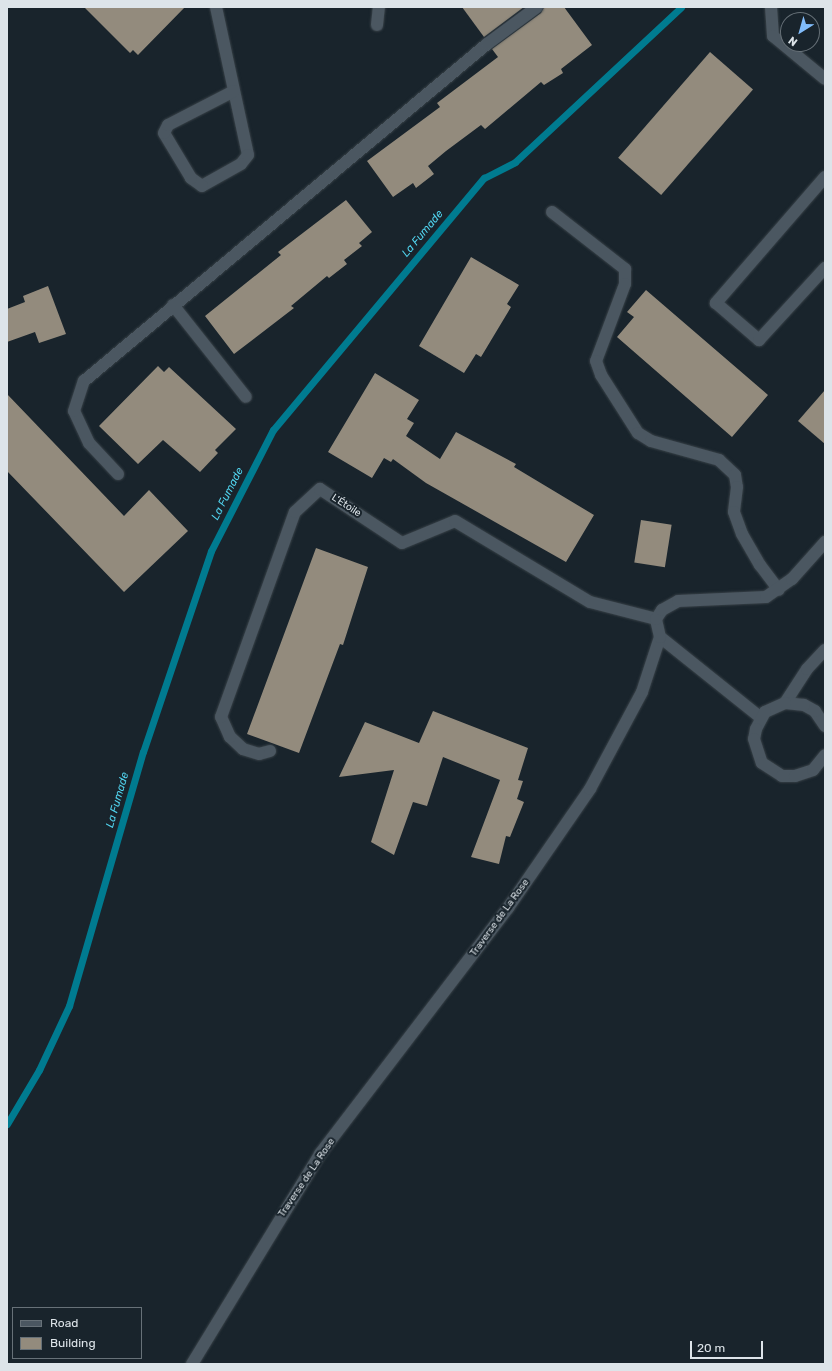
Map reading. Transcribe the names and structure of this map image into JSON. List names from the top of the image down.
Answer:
{
  "streets": {
    "street": ["L'Étoile", "Traverse de La Rose"]
  },
  "water": ["La Fumade"],
  "legend": ["Road", "Building"],
  "scale_bar": "20 m",
  "north": "bottom left"
}
